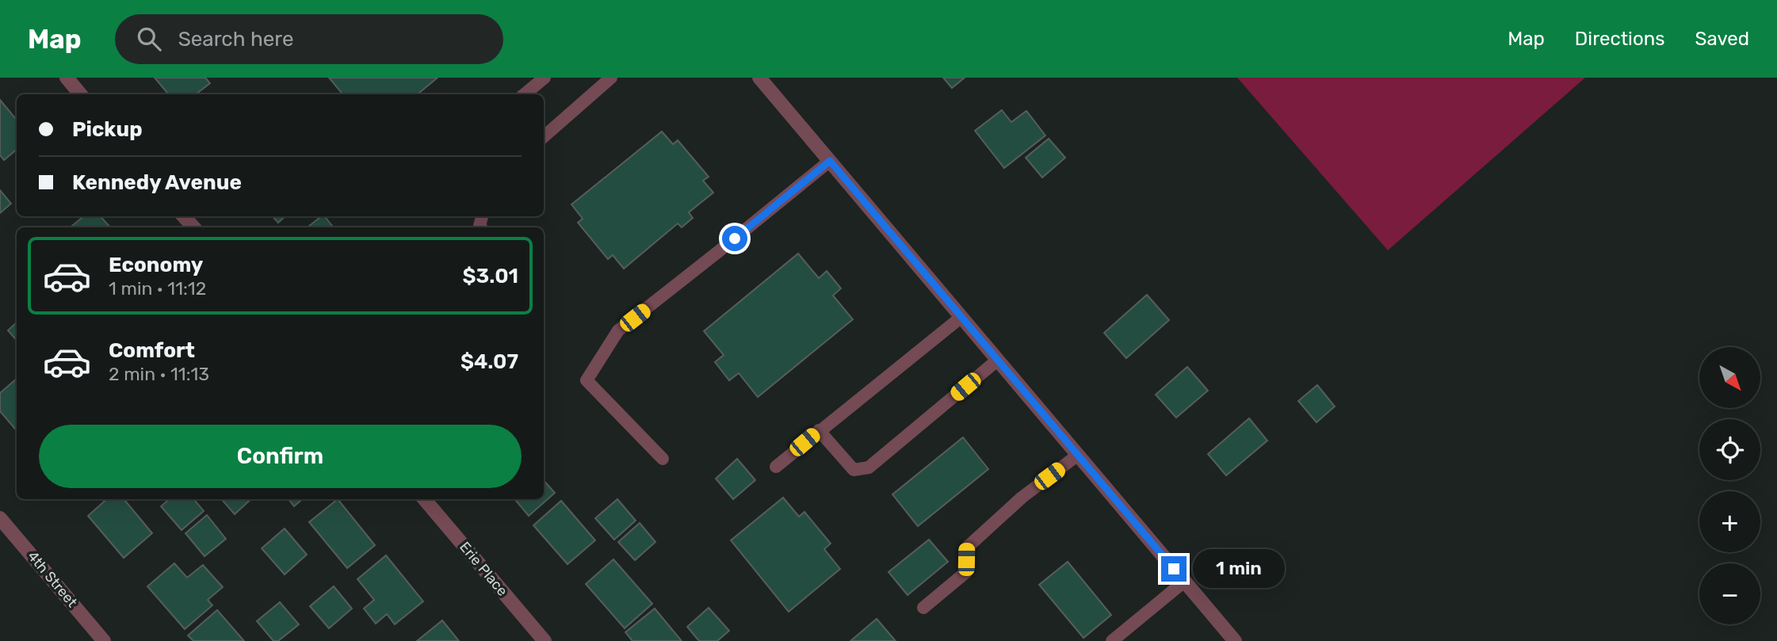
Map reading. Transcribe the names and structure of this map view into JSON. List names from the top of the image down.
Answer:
{
  "streets": {
    "street": ["Erie Place", "4th Street"]
  },
  "north": "bottom right",
  "page": {
    "header": "Map",
    "search": "Search here",
    "nav": ["Map", "Directions", "Saved"],
    "banner": ["Pickup", "Kennedy Avenue"],
    "list": [
      {
        "name": "Economy",
        "note": "1 min · 11:12",
        "value": "$3.01"
      },
      {
        "name": "Comfort",
        "note": "2 min · 11:13",
        "value": "$4.07"
      }
    ],
    "map_buttons": ["+", "−"],
    "buttons": "Confirm",
    "bubble": "1 min"
  }
}
